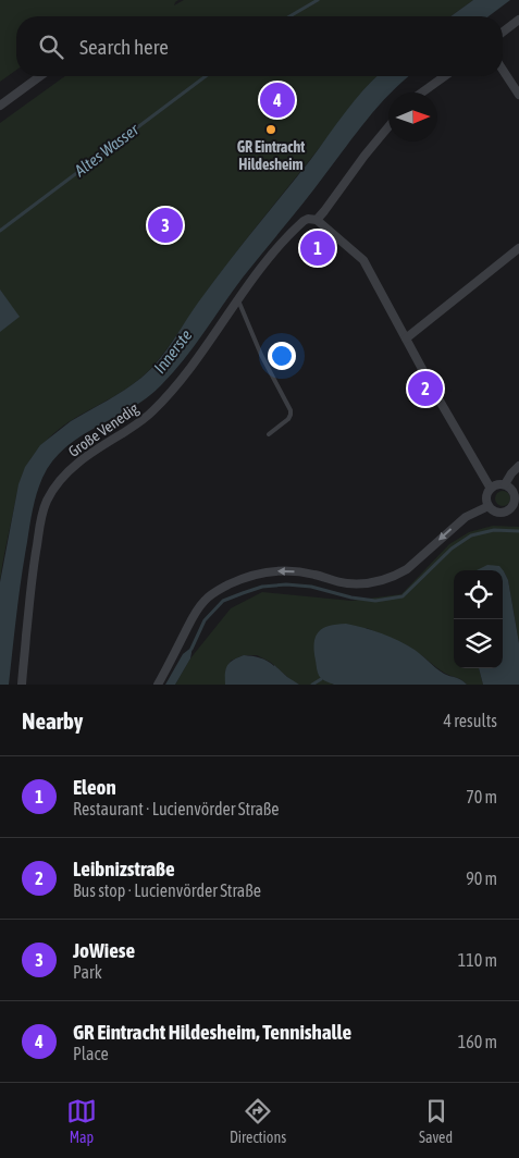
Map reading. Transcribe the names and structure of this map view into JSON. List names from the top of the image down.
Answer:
{
  "streets": {
    "street": ["Große Venedig"]
  },
  "water": ["Altes Wasser", "Innerste"],
  "places": ["GR Eintracht Hildesheim"],
  "north": "right",
  "page": {
    "search": "Search here",
    "pins": [
      "4",
      "3",
      "1",
      "2"
    ],
    "heading": ["Nearby", "4 results"],
    "list": [
      {
        "mark": "1",
        "name": "Eleon",
        "note": "Restaurant · Lucienvörder Straße",
        "value": "70 m"
      },
      {
        "mark": "2",
        "name": "Leibnizstraße",
        "note": "Bus stop · Lucienvörder Straße",
        "value": "90 m"
      },
      {
        "mark": "3",
        "name": "JoWiese",
        "note": "Park",
        "value": "110 m"
      },
      {
        "mark": "4",
        "name": "GR Eintracht Hildesheim, Tennishalle",
        "note": "Place",
        "value": "160 m"
      }
    ],
    "nav": ["Map", "Directions", "Saved"]
  }
}
